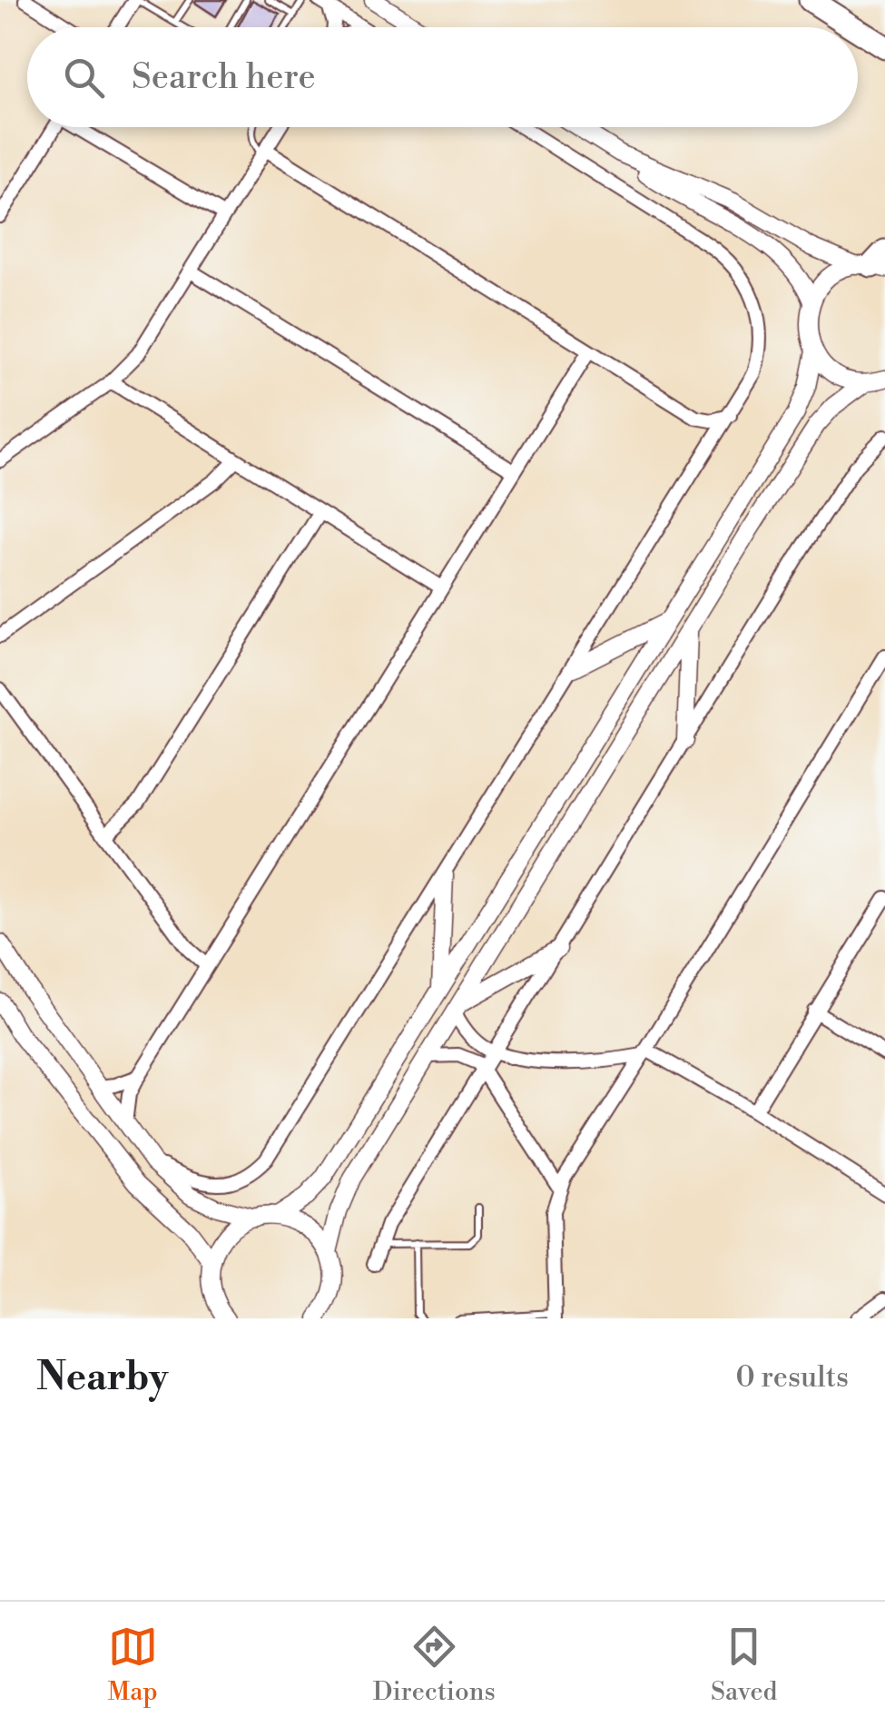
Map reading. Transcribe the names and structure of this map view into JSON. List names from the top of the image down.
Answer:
{
  "page": {
    "search": "Search here",
    "heading": ["Nearby", "0 results"],
    "nav": ["Map", "Directions", "Saved"]
  }
}
